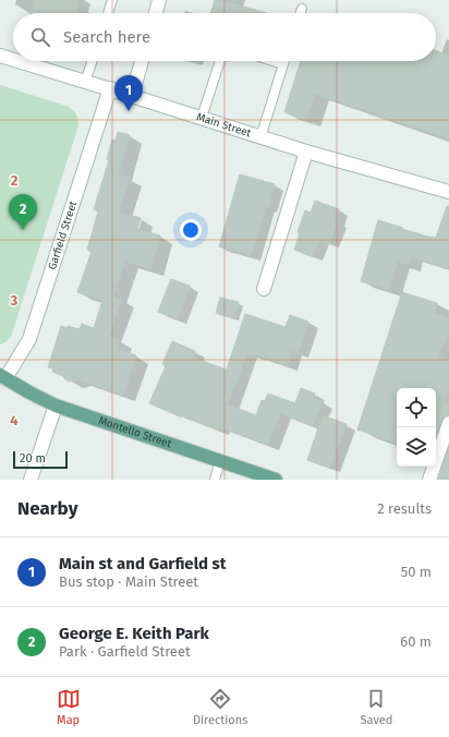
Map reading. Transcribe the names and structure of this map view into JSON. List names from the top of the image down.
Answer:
{
  "streets": {
    "main road": ["Main Street", "Garfield Street", "Montello Street"]
  },
  "crossings": [
    ["Main Street", "Garfield Street"],
    ["Garfield Street", "Montello Street"]
  ],
  "scale_bar": "20 m",
  "page": {
    "search": "Search here",
    "pins": ["1", "2"],
    "scale": "20 m",
    "heading": ["Nearby", "2 results"],
    "list": [
      {
        "mark": "1",
        "name": "Main st and Garfield st",
        "note": "Bus stop · Main Street",
        "value": "50 m"
      },
      {
        "mark": "2",
        "name": "George E. Keith Park",
        "note": "Park · Garfield Street",
        "value": "60 m"
      }
    ],
    "nav": ["Map", "Directions", "Saved"]
  },
  "grid": {
    "rows": ["2", "3", "4"]
  }
}
